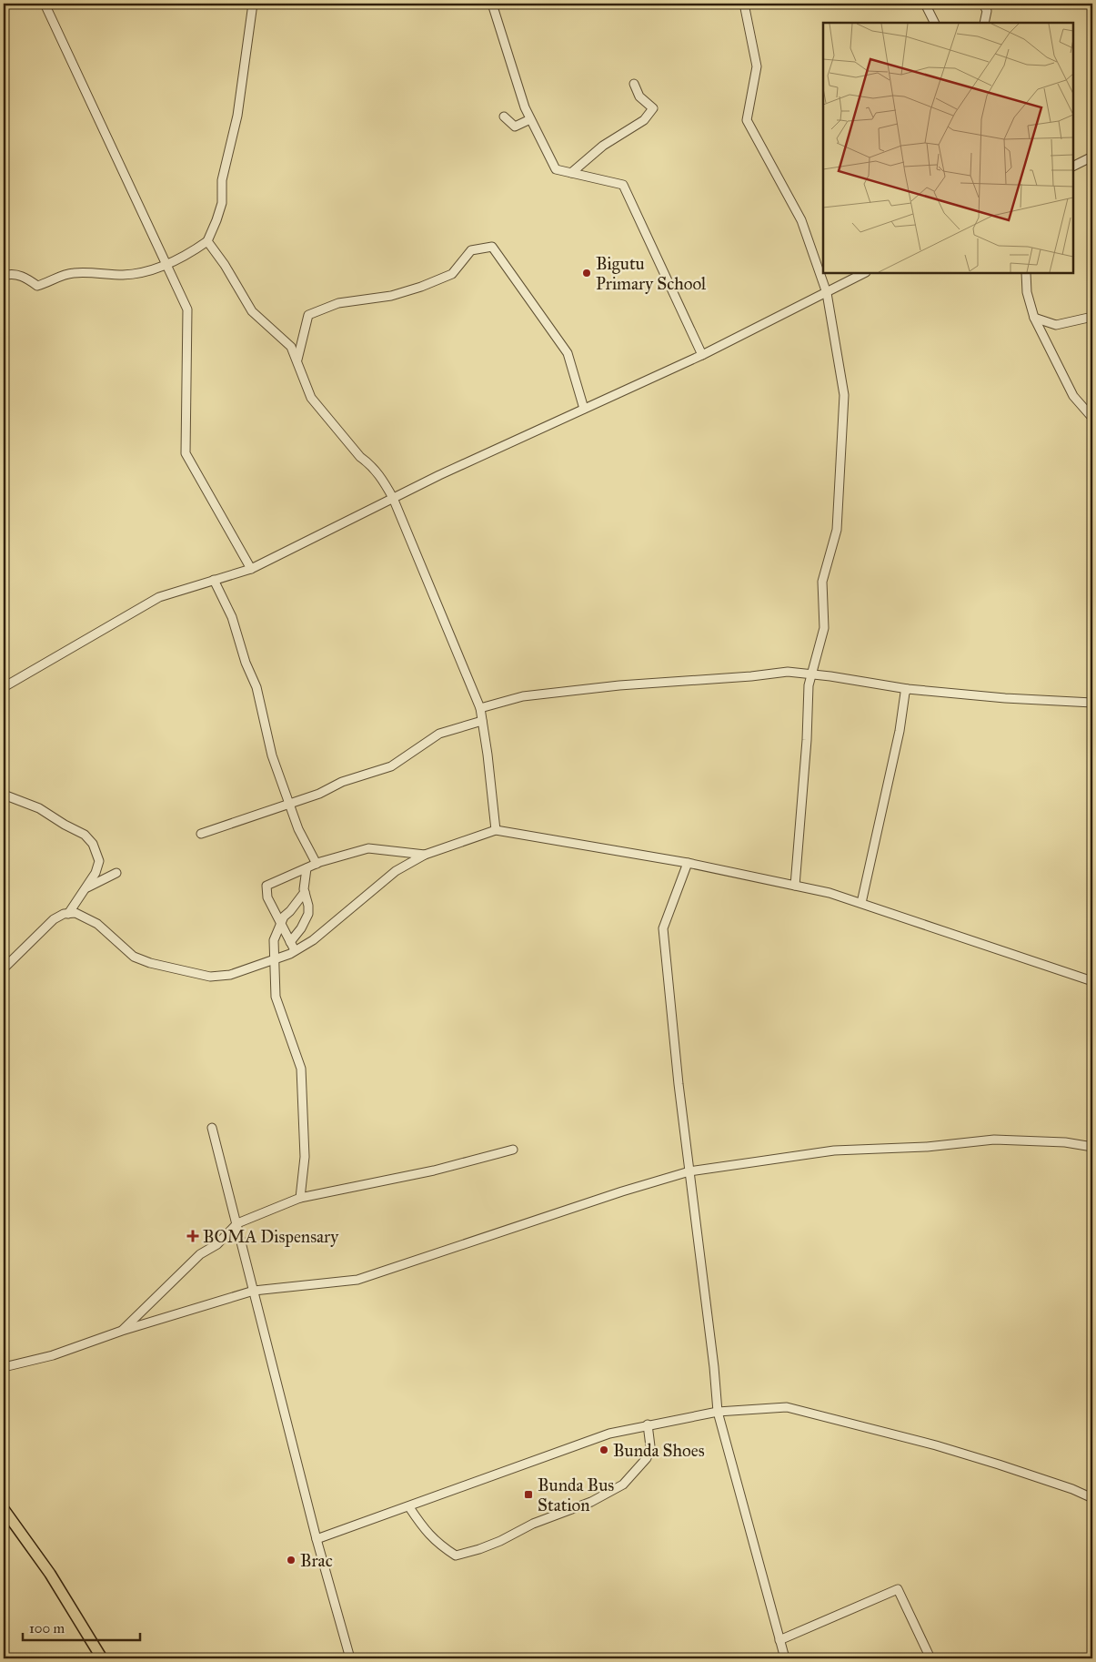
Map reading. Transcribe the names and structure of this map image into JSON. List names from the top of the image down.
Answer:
{
  "places": {
    "other": ["Bigutu Primary School", "Bunda Shoes", "Brac"],
    "health": ["BOMA Dispensary"],
    "transit": ["Bunda Bus Station"]
  },
  "scale_bar": "100 m"
}
